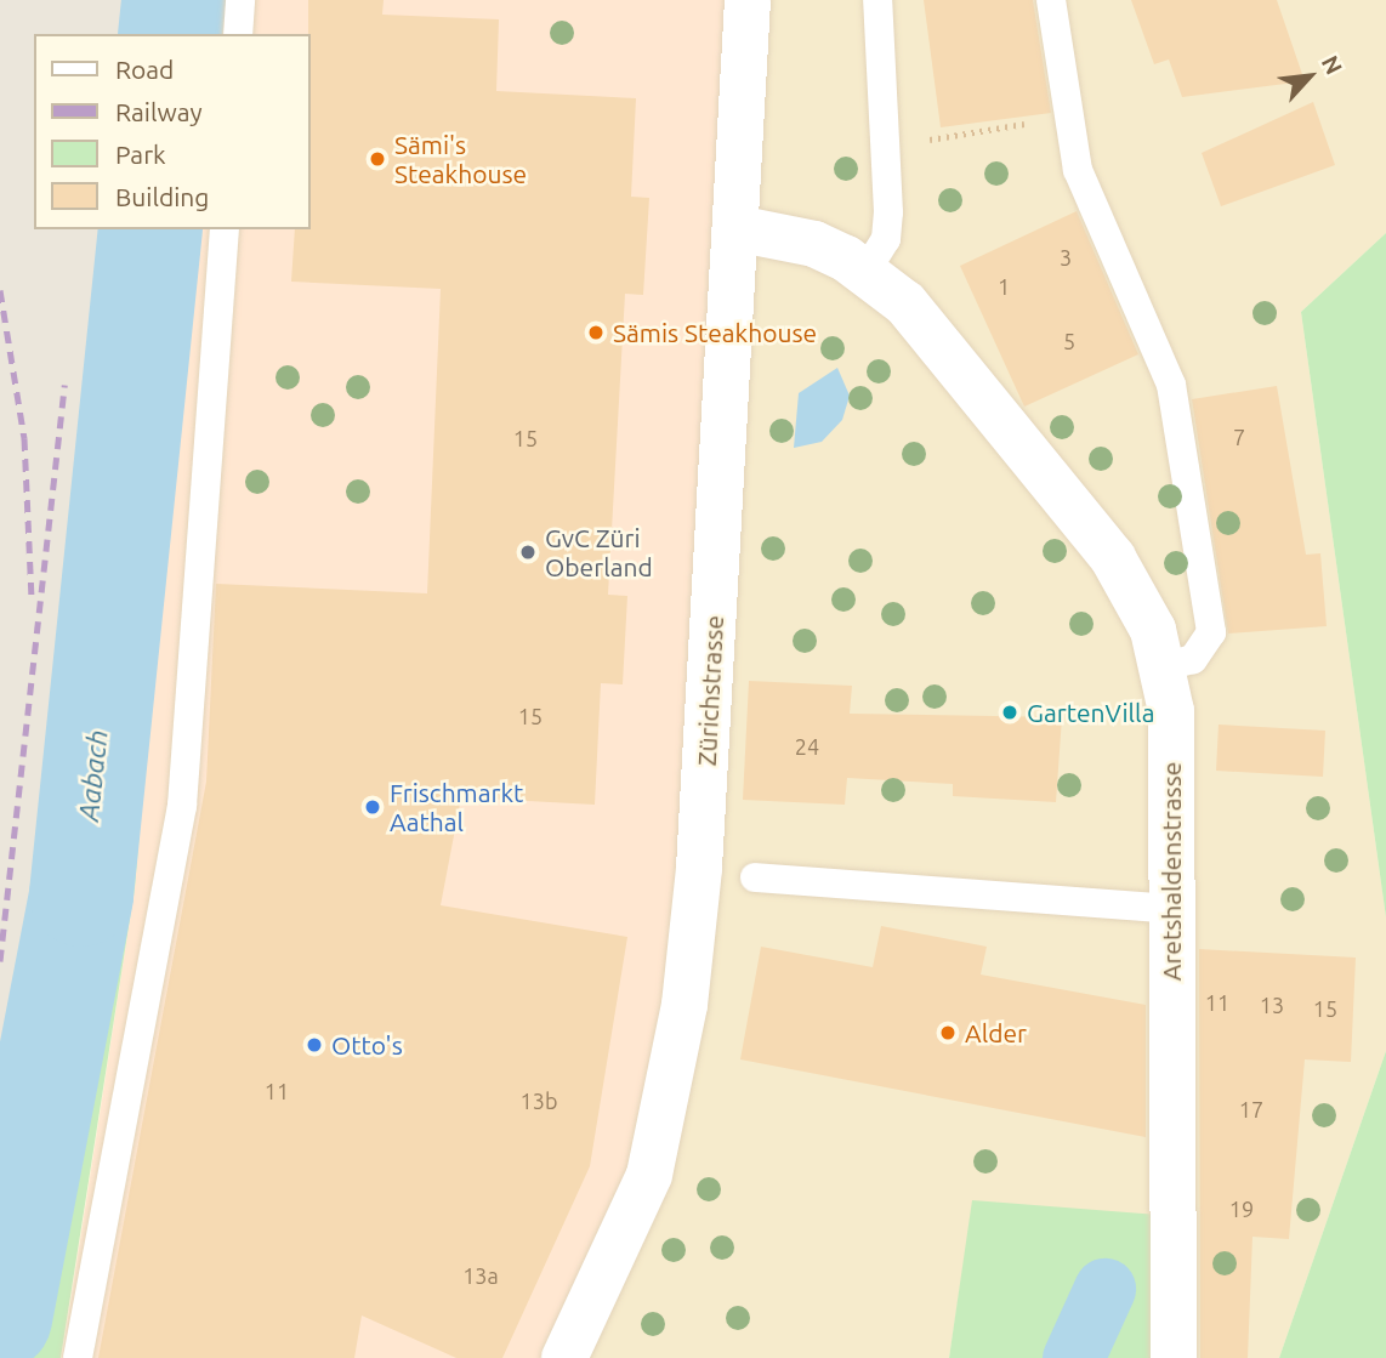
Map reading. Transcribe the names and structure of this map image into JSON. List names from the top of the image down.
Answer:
{
  "streets": {
    "main road": ["Zürichstrasse", "Aretshaldenstrasse"]
  },
  "crossings": [
    ["Zürichstrasse", "Aretshaldenstrasse"]
  ],
  "water": ["Aabach"],
  "places": [
    "Sämi's Steakhouse",
    "Sämis Steakhouse",
    "GvC Züri Oberland",
    "GartenVilla",
    "Frischmarkt Aathal",
    "Alder",
    "Otto's"
  ],
  "house_numbers": [
    "3",
    "1",
    "5",
    "7",
    "15",
    "15",
    "24",
    "11",
    "13",
    "15",
    "11",
    "13b",
    "17",
    "19",
    "13a"
  ],
  "legend": [
    "Road",
    "Railway",
    "Park",
    "Building"
  ],
  "north": "top right"
}
